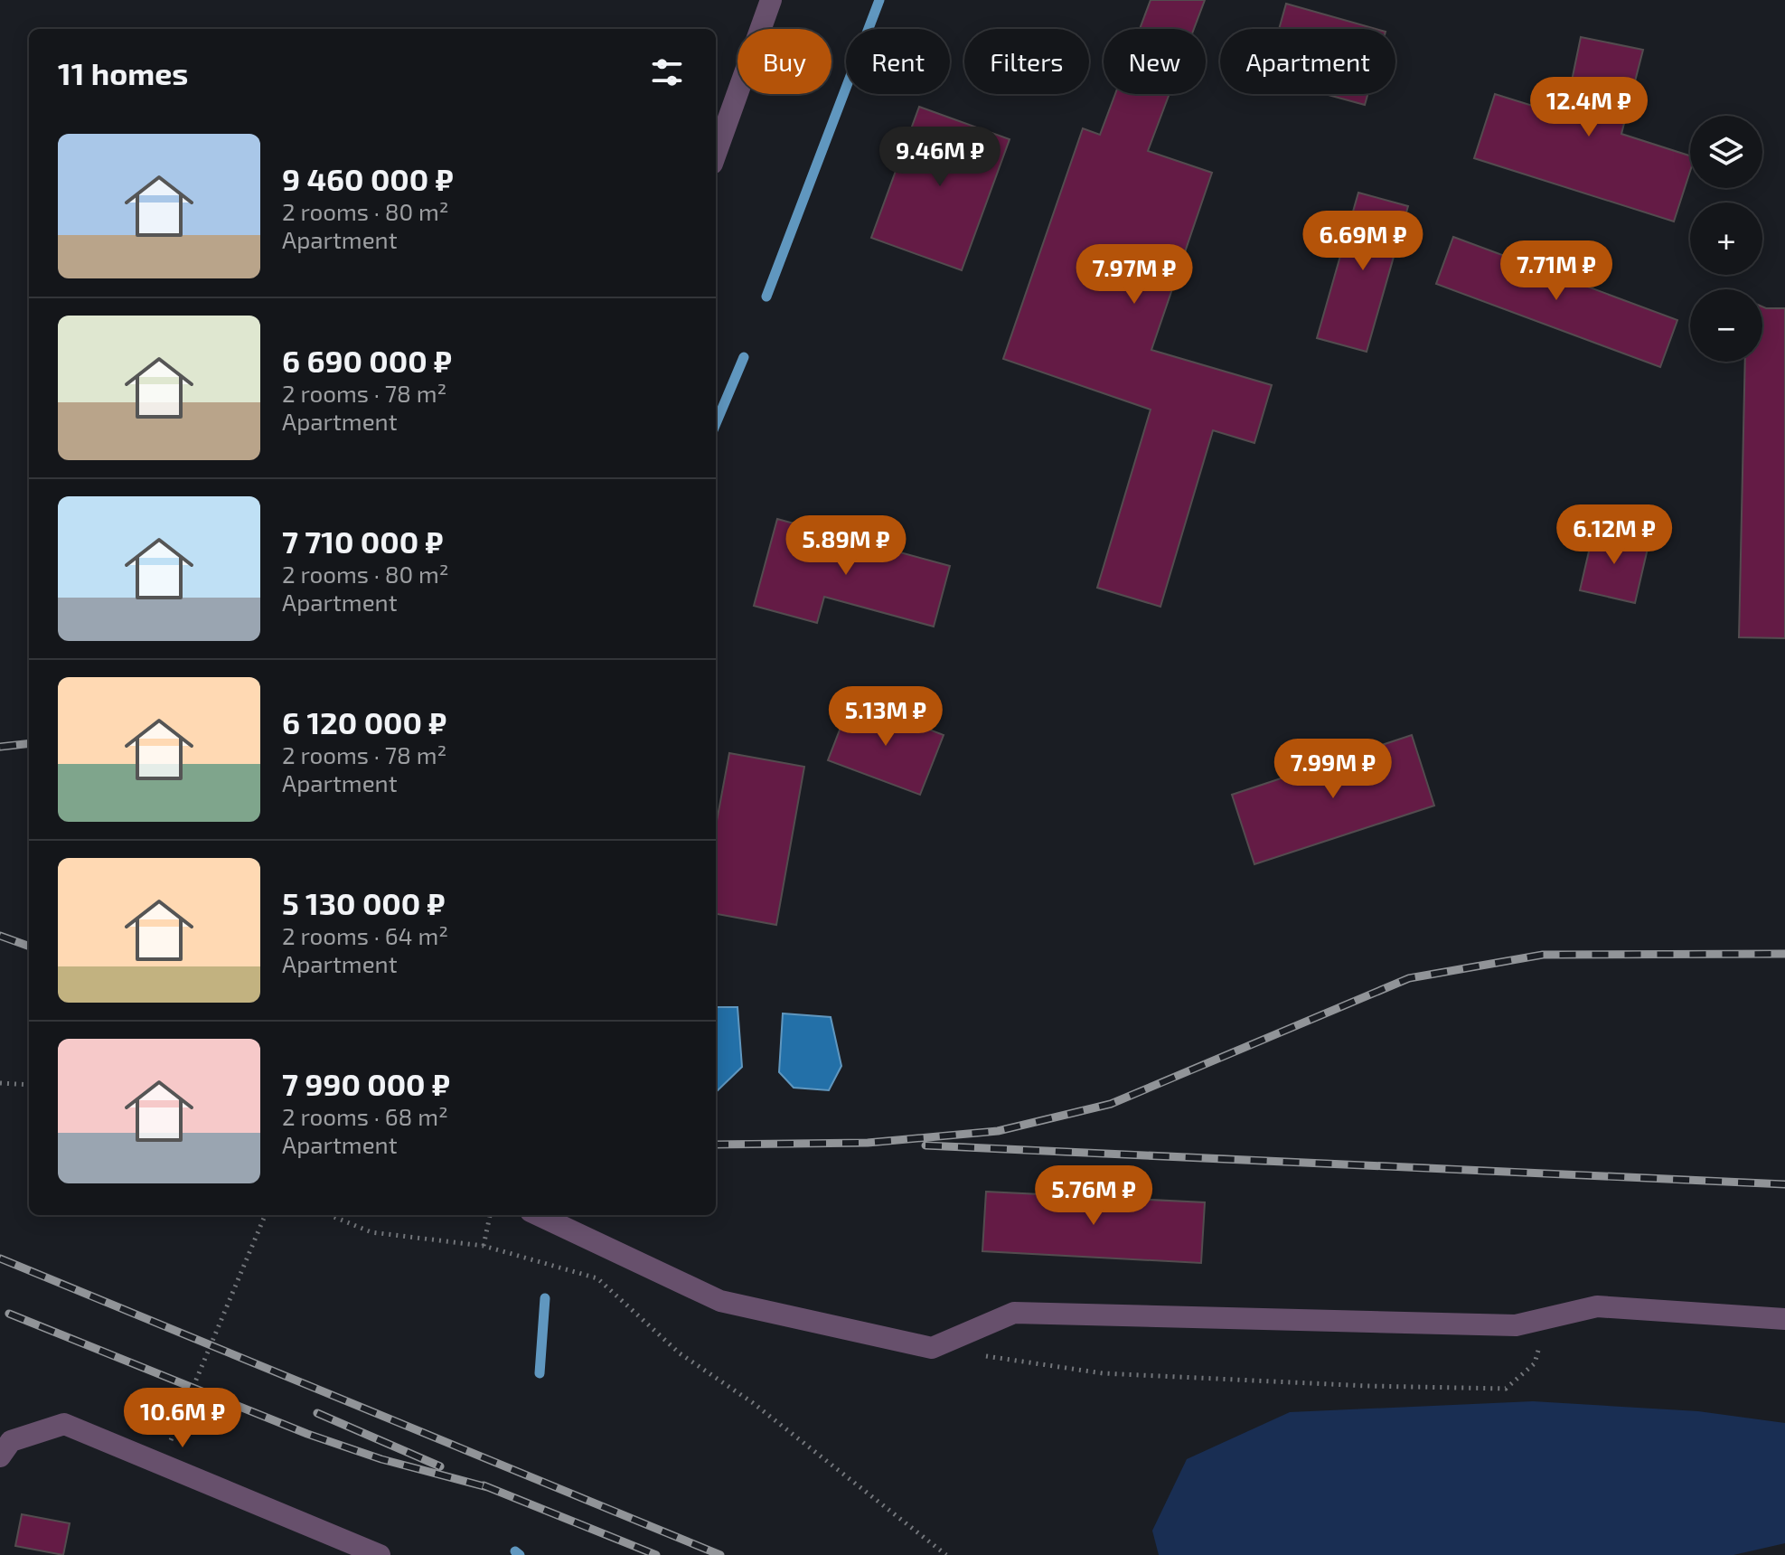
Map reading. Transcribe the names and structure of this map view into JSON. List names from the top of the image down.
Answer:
{
  "page": {
    "chip": [
      "Buy",
      "Rent",
      "Filters",
      "New",
      "Apartment"
    ],
    "heading": "11 homes",
    "price": [
      "12.4M ₽",
      "9.46M ₽",
      "6.69M ₽",
      "7.71M ₽",
      "7.97M ₽",
      "6.12M ₽",
      "5.89M ₽",
      "5.13M ₽",
      "7.99M ₽",
      "5.76M ₽",
      "10.6M ₽"
    ],
    "map_buttons": ["+", "−"],
    "list": [
      {
        "name": "9 460 000 ₽",
        "note": "2 rooms · 80 m² · Apartment"
      },
      {
        "name": "6 690 000 ₽",
        "note": "2 rooms · 78 m² · Apartment"
      },
      {
        "name": "7 710 000 ₽",
        "note": "2 rooms · 80 m² · Apartment"
      },
      {
        "name": "6 120 000 ₽",
        "note": "2 rooms · 78 m² · Apartment"
      },
      {
        "name": "5 130 000 ₽",
        "note": "2 rooms · 64 m² · Apartment"
      },
      {
        "name": "7 990 000 ₽",
        "note": "2 rooms · 68 m² · Apartment"
      }
    ]
  }
}
